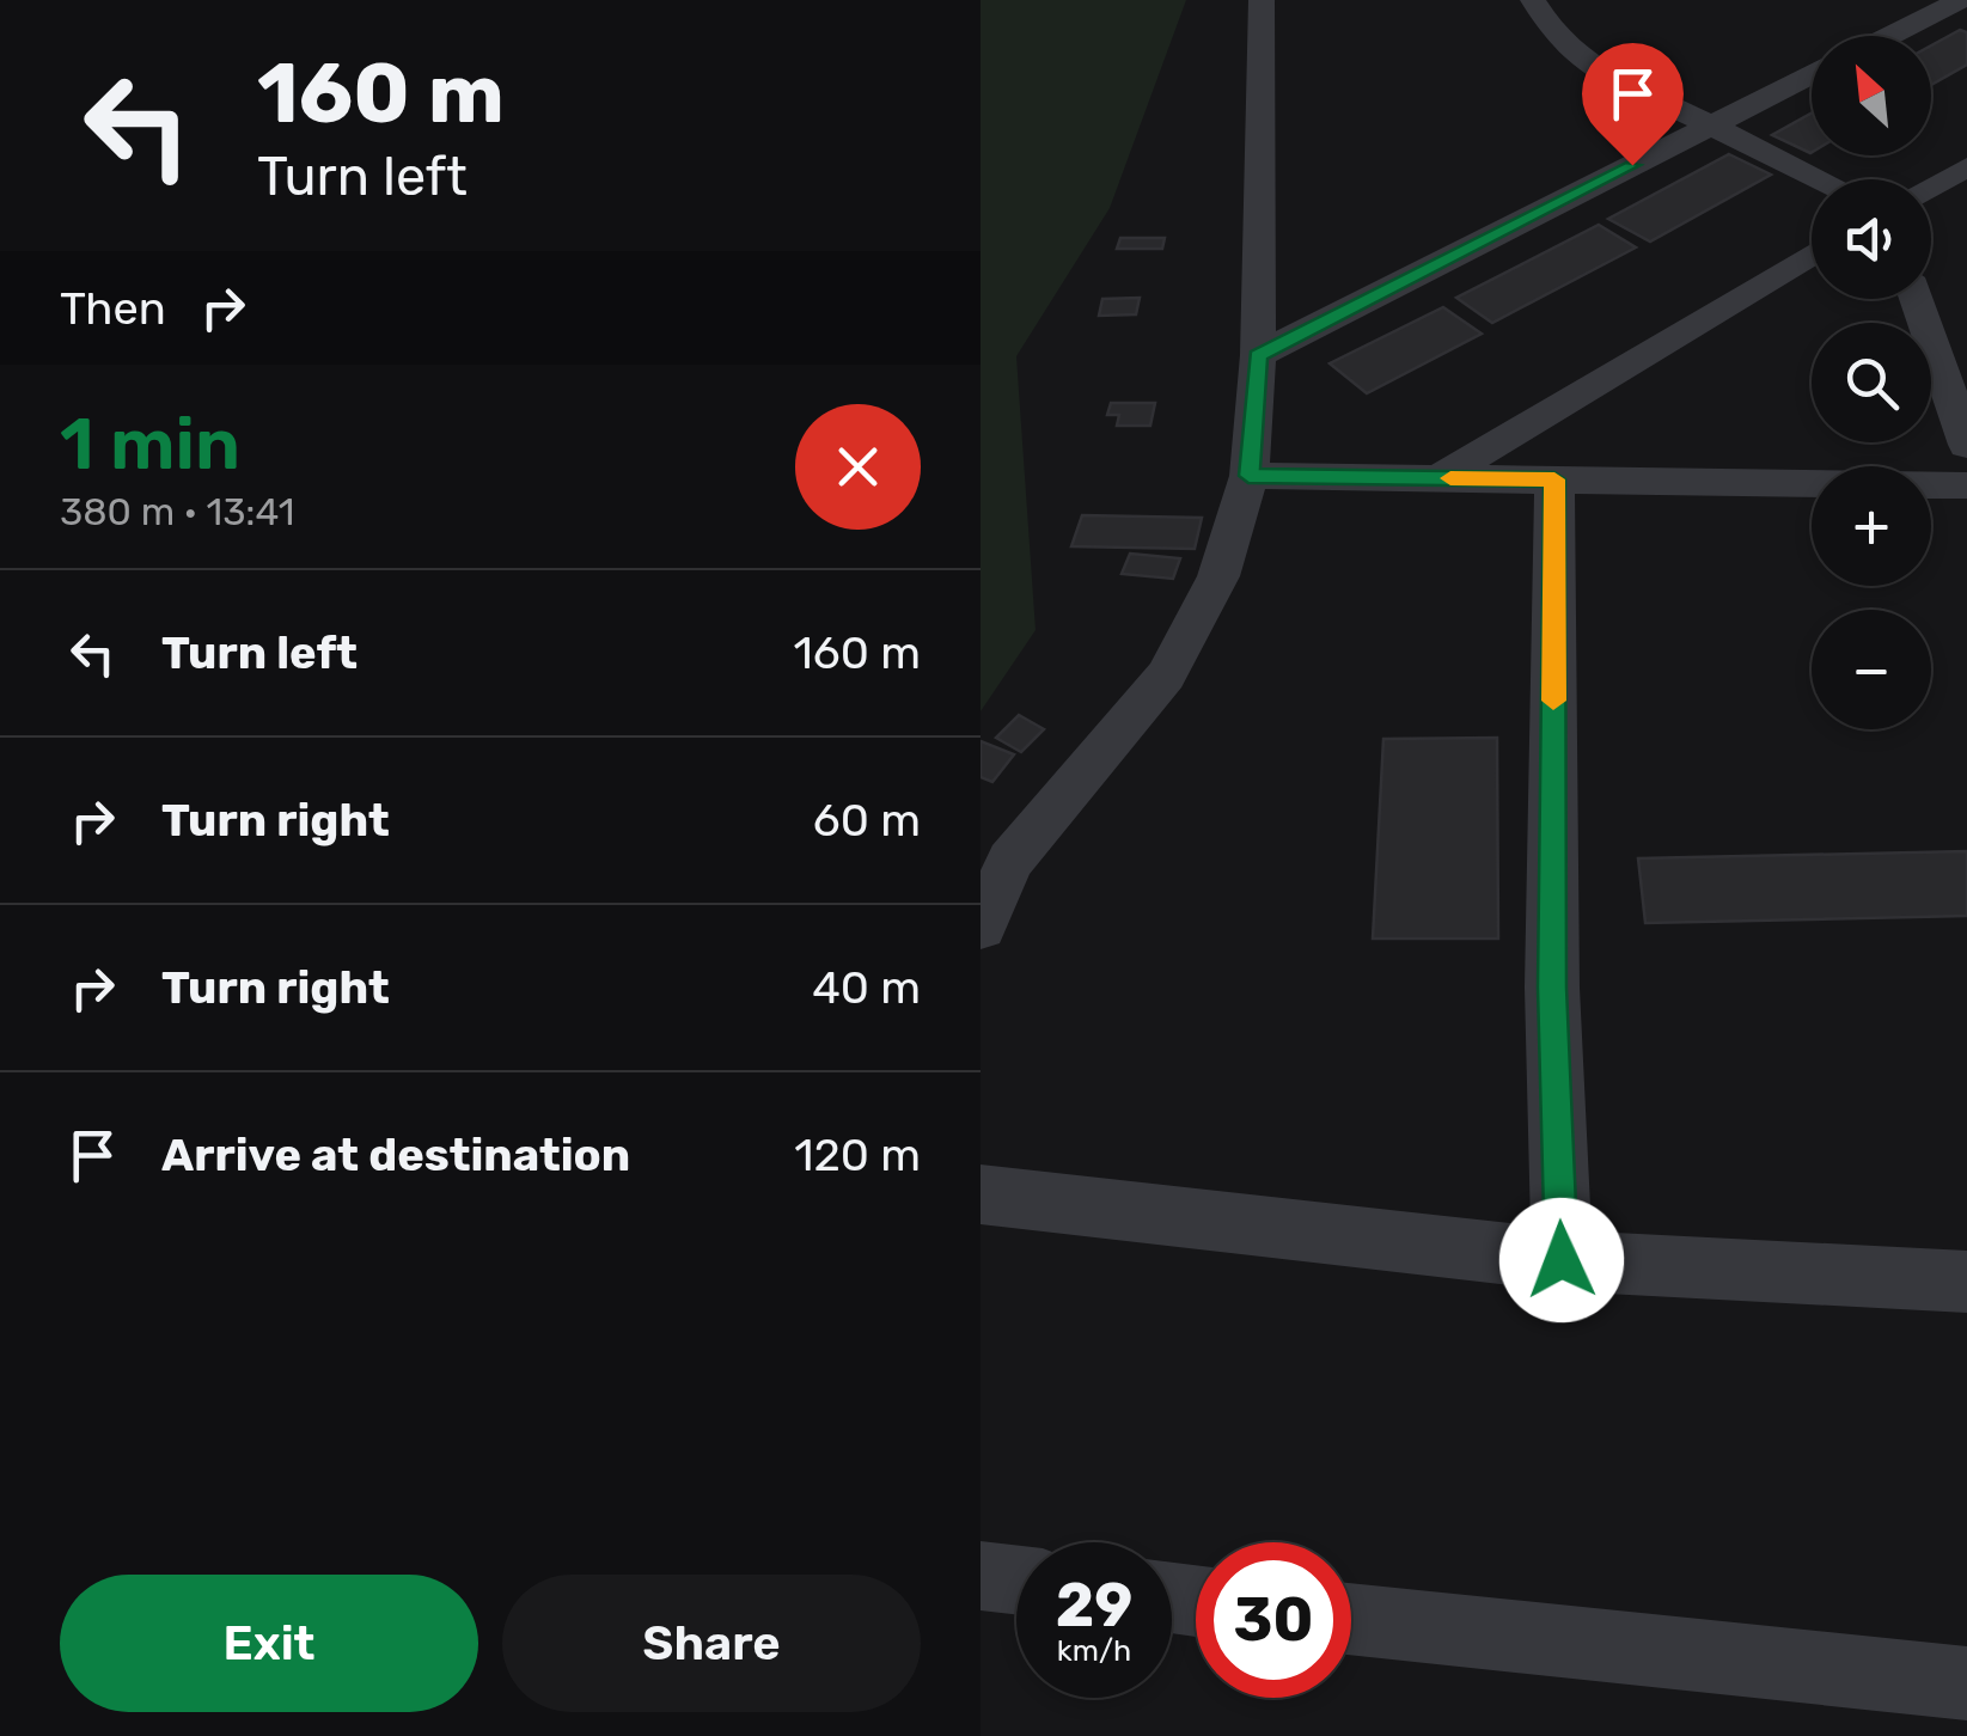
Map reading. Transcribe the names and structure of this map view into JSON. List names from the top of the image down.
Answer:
{
  "north": "top left",
  "page": {
    "turn": ["160 m", "Turn left"],
    "map_buttons": ["+", "−"],
    "then": "Then",
    "heading": ["1 min", "380 m · 13:41"],
    "list": [
      {
        "name": "Turn left",
        "value": "160 m"
      },
      {
        "name": "Turn right",
        "value": "60 m"
      },
      {
        "name": "Turn right",
        "value": "40 m"
      },
      {
        "name": "Arrive at destination",
        "value": "120 m"
      }
    ],
    "speed": "29 km/h",
    "limit": "30",
    "buttons": ["Exit", "Share"]
  }
}
